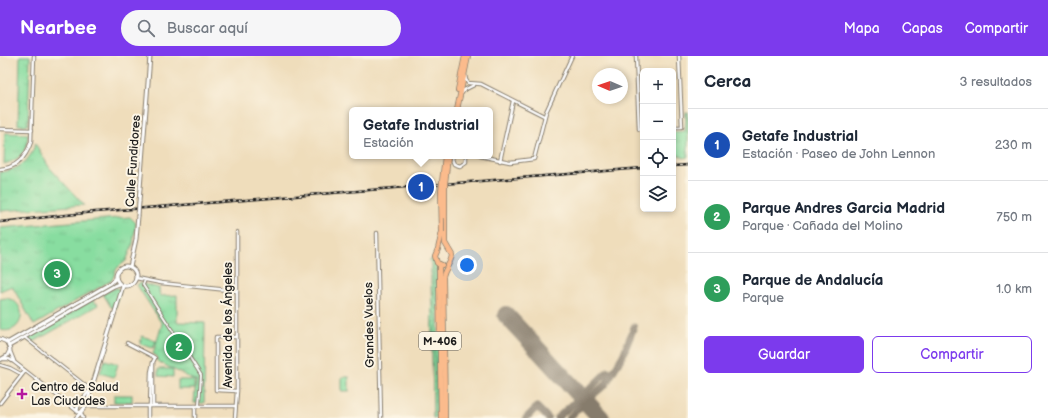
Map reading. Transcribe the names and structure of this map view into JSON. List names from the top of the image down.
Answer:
{
  "streets": {
    "highway": ["M-406"],
    "street": ["Calle Fundidores", "Avenida de los Ángeles", "Grandes Vuelos"]
  },
  "places": {
    "health": ["Centro de Salud Las Ciudades"]
  },
  "north": "left",
  "page": {
    "header": "Nearbee",
    "search": "Buscar aquí",
    "nav": ["Mapa", "Capas", "Compartir"],
    "heading": ["Cerca", "3 resultados"],
    "map_buttons": ["+", "−"],
    "popup": ["Getafe Industrial", "Estación"],
    "list": [
      {
        "mark": "1",
        "name": "Getafe Industrial",
        "note": "Estación · Paseo de John Lennon",
        "value": "230 m"
      },
      {
        "mark": "2",
        "name": "Parque Andres Garcia Madrid",
        "note": "Parque · Cañada del Molino",
        "value": "750 m"
      },
      {
        "mark": "3",
        "name": "Parque de Andalucía",
        "note": "Parque",
        "value": "1.0 km"
      }
    ],
    "pins": ["1", "3", "2"],
    "buttons": ["Guardar", "Compartir"]
  }
}
